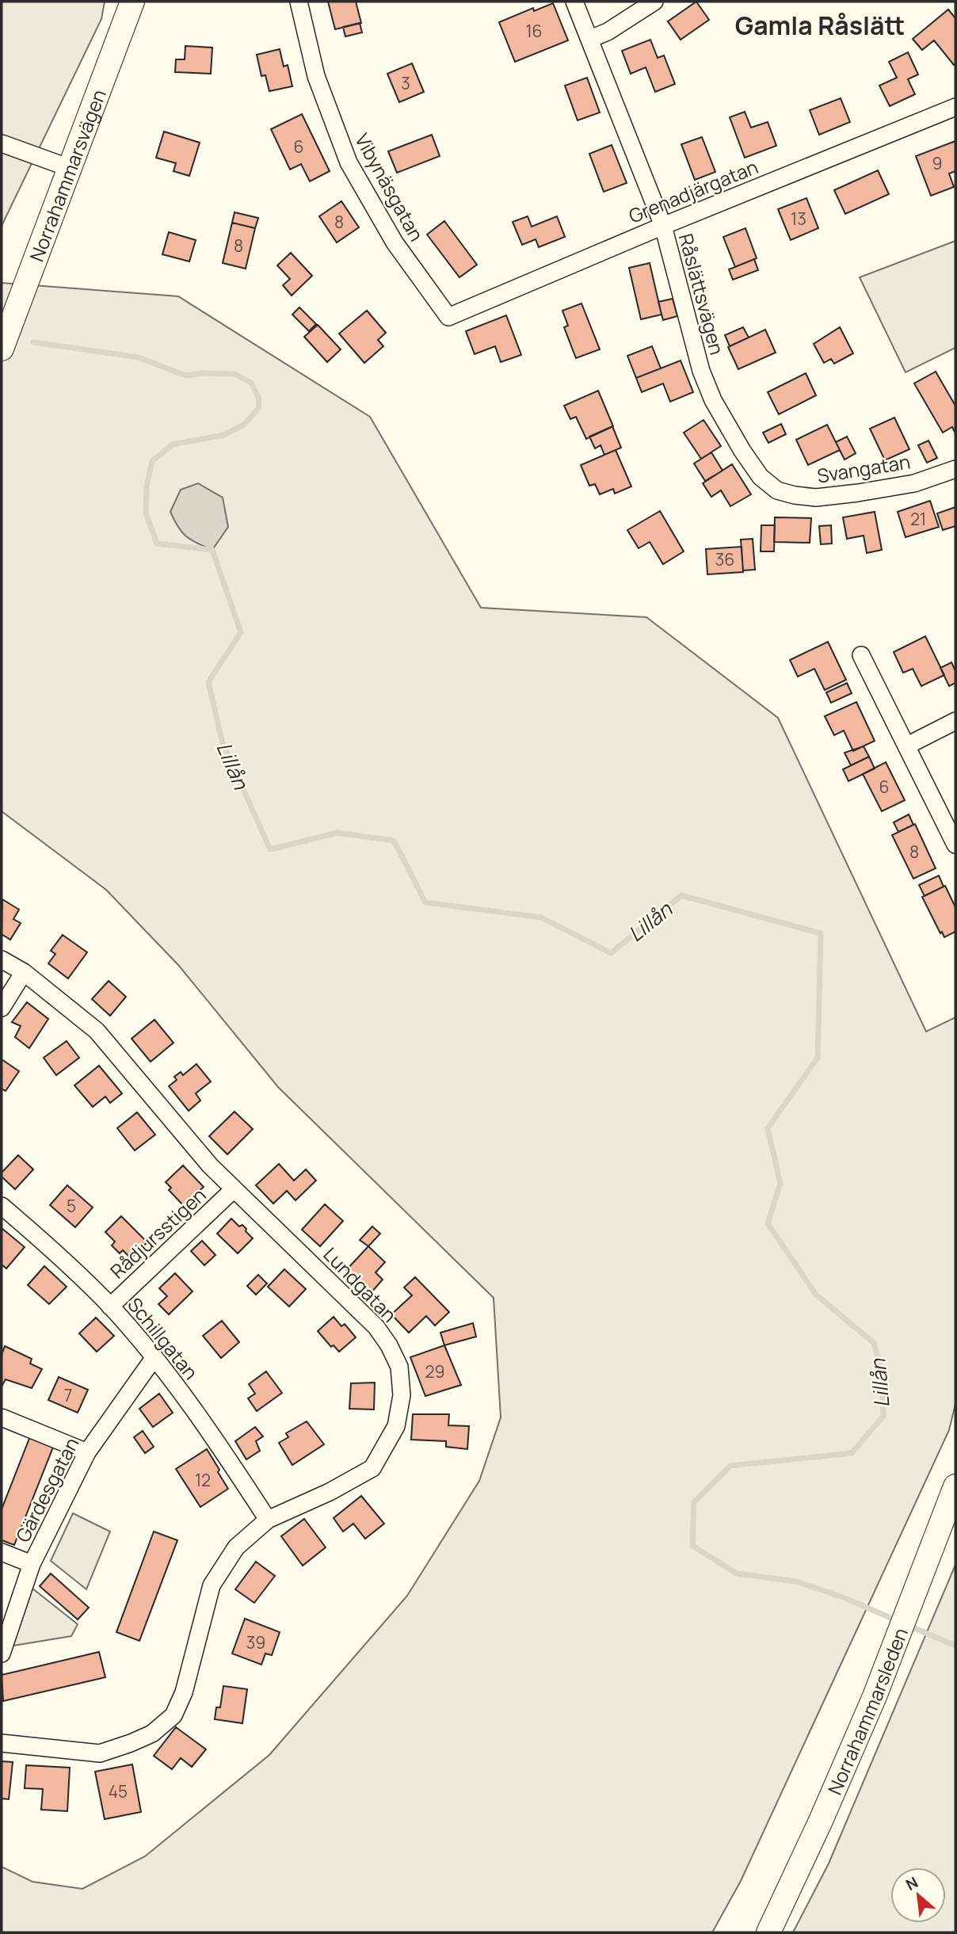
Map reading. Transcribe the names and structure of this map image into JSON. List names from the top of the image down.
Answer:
{
  "streets": {
    "street": [
      "Norrahammarsvägen",
      "Vibynäsgatan",
      "Grenadjärgatan",
      "Råslättsvägen",
      "Svangatan",
      "Rådjursstigen",
      "Lundgatan",
      "Schillgatan",
      "Gärdesgatan",
      "Norrahammarsleden"
    ]
  },
  "crossings": [
    ["Vibynäsgatan", "Grenadjärgatan"],
    ["Grenadjärgatan", "Råslättsvägen"],
    ["Råslättsvägen", "Svangatan"],
    ["Rådjursstigen", "Lundgatan"],
    ["Rådjursstigen", "Schillgatan"],
    ["Lundgatan", "Schillgatan"],
    ["Schillgatan", "Gärdesgatan"]
  ],
  "districts": ["Gamla Råslätt"],
  "water": ["Lillån"],
  "house_numbers": [
    "16",
    "3",
    "6",
    "9",
    "13",
    "8",
    "8",
    "21",
    "36",
    "6",
    "8",
    "5",
    "29",
    "7",
    "12",
    "39",
    "45"
  ],
  "north": "top left"
}
